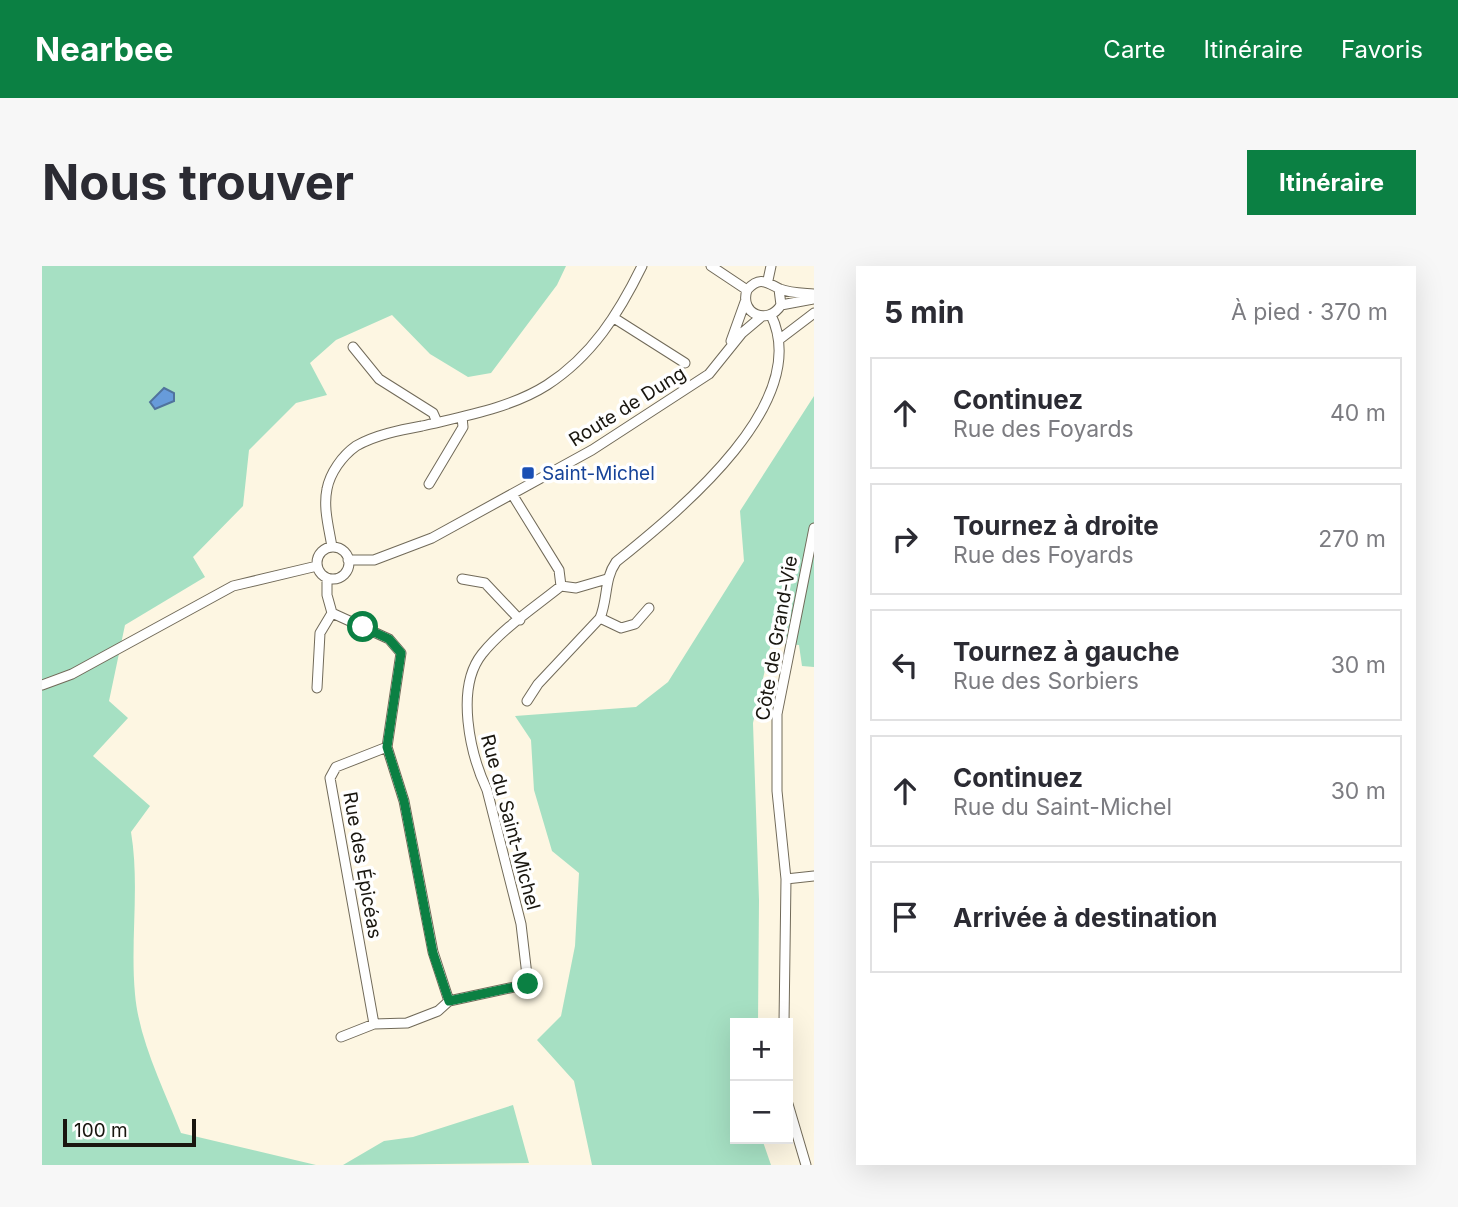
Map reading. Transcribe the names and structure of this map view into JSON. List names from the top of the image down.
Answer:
{
  "streets": {
    "street": [
      "Route de Dung",
      "Côte de Grand-Vie",
      "Rue du Saint-Michel",
      "Rue des Épicéas"
    ]
  },
  "places": {
    "transit": ["Saint-Michel"]
  },
  "scale_bar": "100 m",
  "page": {
    "header": "Nearbee",
    "nav": ["Carte", "Itinéraire", "Favoris"],
    "buttons": "Itinéraire",
    "title": "Nous trouver",
    "heading": ["5 min", "À pied · 370 m"],
    "list": [
      ["Continuez", "Rue des Foyards", "40 m"],
      ["Tournez à droite", "Rue des Foyards", "270 m"],
      ["Tournez à gauche", "Rue des Sorbiers", "30 m"],
      ["Continuez", "Rue du Saint-Michel", "30 m"],
      "Arrivée à destination"
    ],
    "map_buttons": ["+", "−"],
    "scale": "100 m"
  }
}
